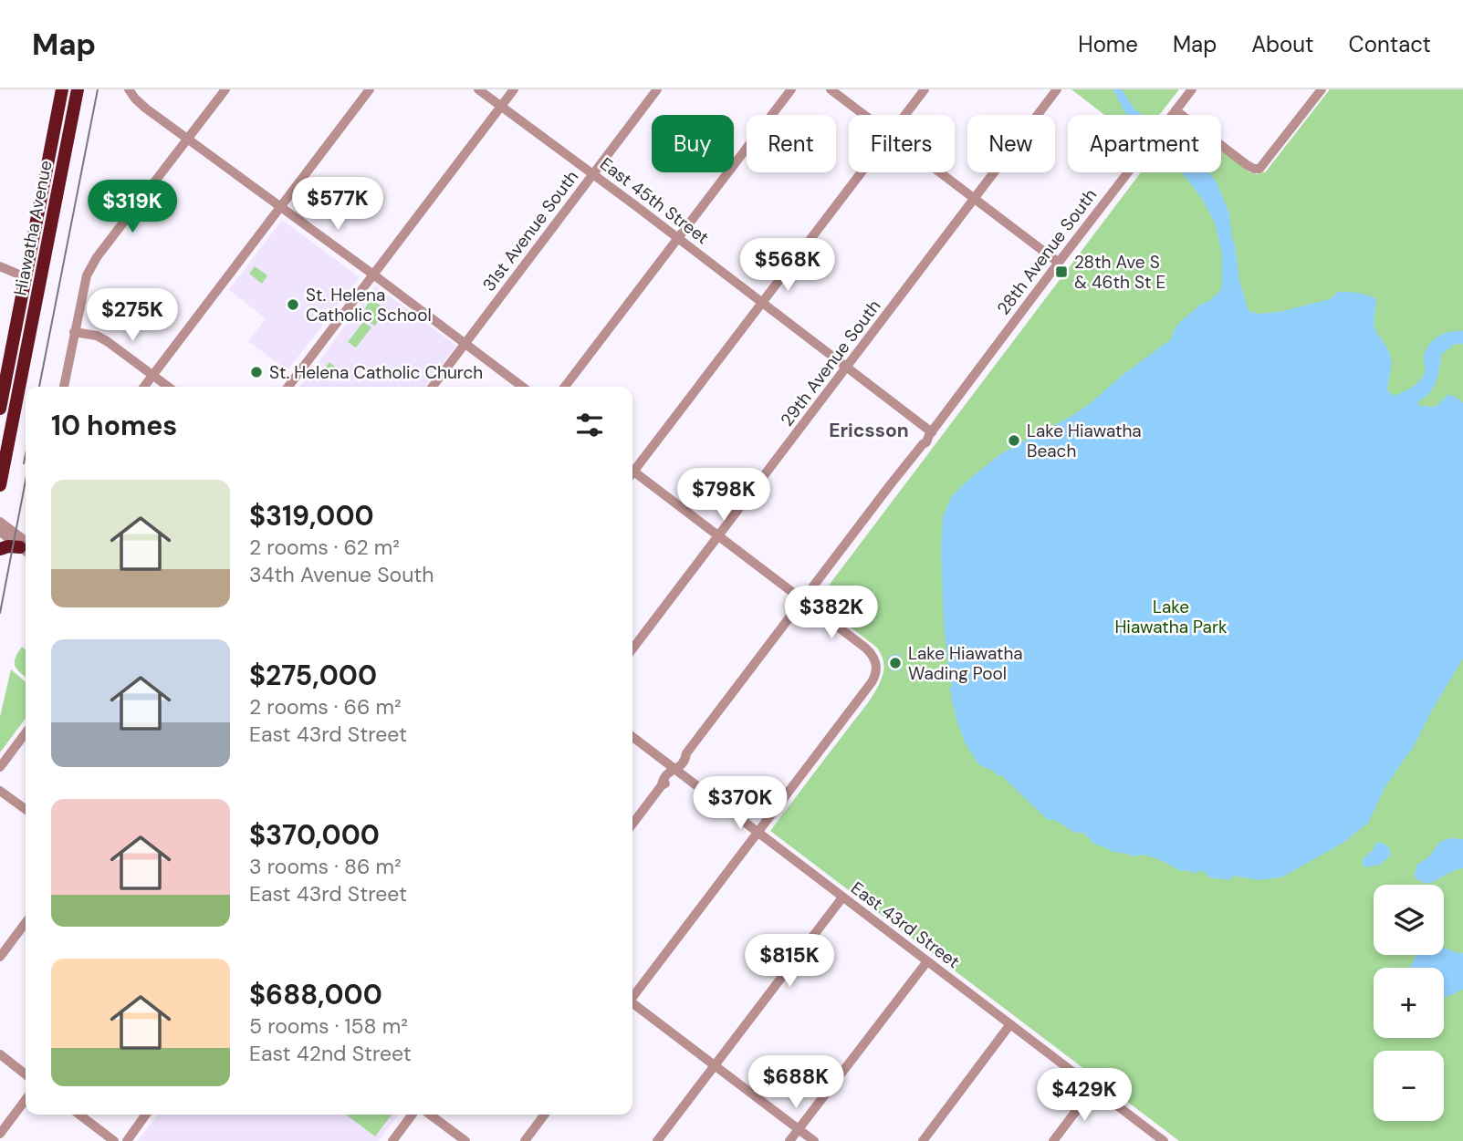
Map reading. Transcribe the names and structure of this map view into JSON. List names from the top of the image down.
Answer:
{
  "streets": {
    "highway": ["Hiawatha Avenue"],
    "street": [
      "East 45th Street",
      "31st Avenue South",
      "28th Avenue South",
      "29th Avenue South",
      "East 43rd Street"
    ]
  },
  "crossings": [
    ["East 45th Street", "31st Avenue South"],
    ["East 45th Street", "28th Avenue South"],
    ["East 45th Street", "29th Avenue South"],
    ["28th Avenue South", "East 43rd Street"]
  ],
  "districts": ["Ericsson"],
  "parks": ["Lake Hiawatha Park"],
  "places": {
    "transit": ["28th Ave S & 46th St E"],
    "other": [
      "St. Helena Catholic School",
      "St. Helena Catholic Church",
      "Lake Hiawatha Beach",
      "Lake Hiawatha Wading Pool"
    ]
  },
  "page": {
    "header": "Map",
    "nav": [
      "Home",
      "Map",
      "About",
      "Contact"
    ],
    "chip": [
      "Buy",
      "Rent",
      "Filters",
      "New",
      "Apartment"
    ],
    "price": [
      "$577K",
      "$319K",
      "$568K",
      "$275K",
      "$798K",
      "$382K",
      "$370K",
      "$815K",
      "$688K",
      "$429K"
    ],
    "heading": "10 homes",
    "list": [
      {
        "name": "$319,000",
        "note": "2 rooms · 62 m² · 34th Avenue South"
      },
      {
        "name": "$275,000",
        "note": "2 rooms · 66 m² · East 43rd Street"
      },
      {
        "name": "$370,000",
        "note": "3 rooms · 86 m² · East 43rd Street"
      },
      {
        "name": "$688,000",
        "note": "5 rooms · 158 m² · East 42nd Street"
      }
    ],
    "map_buttons": ["+", "−"]
  }
}
